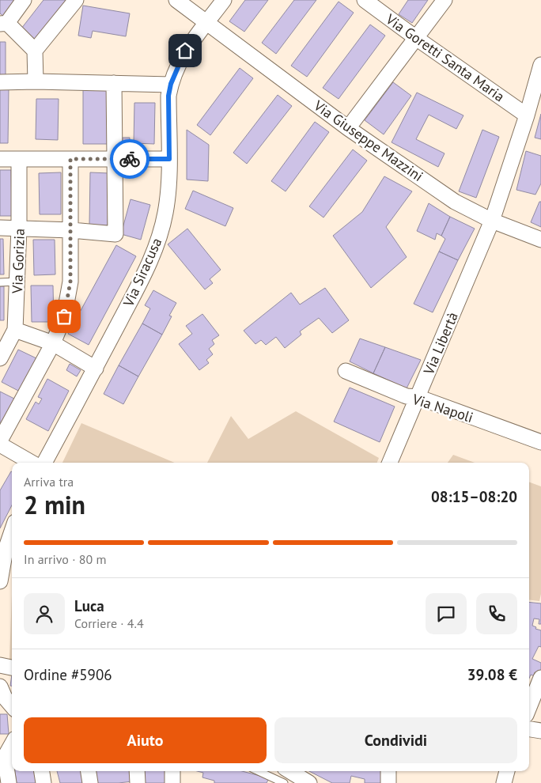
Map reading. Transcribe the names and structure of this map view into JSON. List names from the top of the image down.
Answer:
{
  "streets": {
    "street": [
      "Via Goretti Santa Maria",
      "Via Giuseppe Mazzini",
      "Via Gorizia",
      "Via Siracusa",
      "Via Libertà",
      "Via Napoli"
    ]
  },
  "crossings": [
    ["Via Goretti Santa Maria", "Via Libertà"],
    ["Via Giuseppe Mazzini", "Via Siracusa"],
    ["Via Giuseppe Mazzini", "Via Libertà"],
    ["Via Libertà", "Via Napoli"]
  ],
  "page": {
    "heading": ["2 min", "Arriva tra", "08:15–08:20"],
    "panel": [
      "Luca",
      "Corriere · 4.4",
      "Ordine #5906",
      "39.08 €"
    ],
    "bar": "In arrivo · 80 m",
    "buttons": ["Aiuto", "Condividi"]
  }
}
